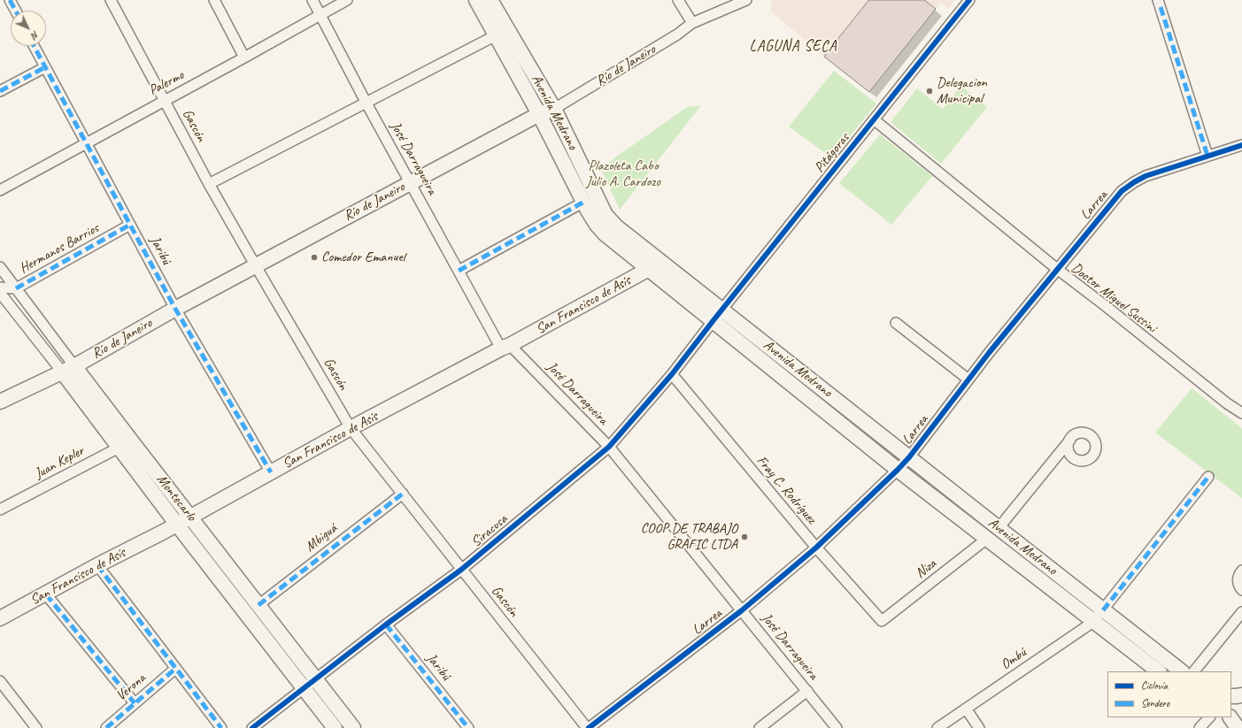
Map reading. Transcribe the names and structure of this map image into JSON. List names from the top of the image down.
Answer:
{
  "streets": {
    "main road": [
      "Río de Janeiro",
      "Avenida Medrano",
      "San Fransisco de Asís",
      "Montecarlo"
    ],
    "street": [
      "Palermo",
      "Gascón",
      "Pitágoras",
      "José Darragueira",
      "Larrea",
      "Hermanos Barrios",
      "Jaribú",
      "Doctor Miguel Sussini",
      "Juan Kepler",
      "Fray C. Rodríguez",
      "Siracusa",
      "Mbiguá",
      "Niza",
      "Ombú",
      "Verona"
    ]
  },
  "crossings": [
    ["Río de Janeiro", "Avenida Medrano"],
    ["Río de Janeiro", "Gascón"],
    ["Río de Janeiro", "José Darragueira"],
    ["Río de Janeiro", "Jaribú"],
    ["Río de Janeiro", "Montecarlo"],
    ["Palermo", "Gascón"],
    ["Palermo", "José Darragueira"],
    ["Palermo", "Jaribú"],
    ["Avenida Medrano", "Pitágoras"],
    ["Avenida Medrano", "Larrea"],
    ["Avenida Medrano", "San Fransisco de Asís"],
    ["Avenida Medrano", "Siracusa"],
    ["Avenida Medrano", "Niza"],
    ["Avenida Medrano", "Ombú"],
    ["Gascón", "Larrea"],
    ["Gascón", "San Fransisco de Asís"],
    ["Gascón", "Siracusa"],
    ["Gascón", "Mbiguá"],
    ["Pitágoras", "Doctor Miguel Sussini"],
    ["Pitágoras", "Siracusa"],
    ["José Darragueira", "Larrea"],
    ["José Darragueira", "San Fransisco de Asís"],
    ["José Darragueira", "Siracusa"],
    ["Larrea", "Doctor Miguel Sussini"],
    ["Larrea", "Fray C. Rodríguez"],
    ["Hermanos Barrios", "Jaribú"],
    ["Hermanos Barrios", "Montecarlo"],
    ["Jaribú", "San Fransisco de Asís"],
    ["Jaribú", "Siracusa"],
    ["San Fransisco de Asís", "Montecarlo"],
    ["Juan Kepler", "Montecarlo"],
    ["Fray C. Rodríguez", "Siracusa"],
    ["Fray C. Rodríguez", "Niza"],
    ["Montecarlo", "Siracusa"],
    ["Montecarlo", "Mbiguá"]
  ],
  "districts": ["LAGUNA SECA"],
  "parks": ["Plazoleta Cabo Julio A. Cardozo"],
  "places": ["Delegacion Municipal", "Comedor Emanuel", "COOP DE TRABAJO GRAFIC LTDA"],
  "legend": ["Ciclovía", "Sendero"],
  "north": "bottom right"
}
